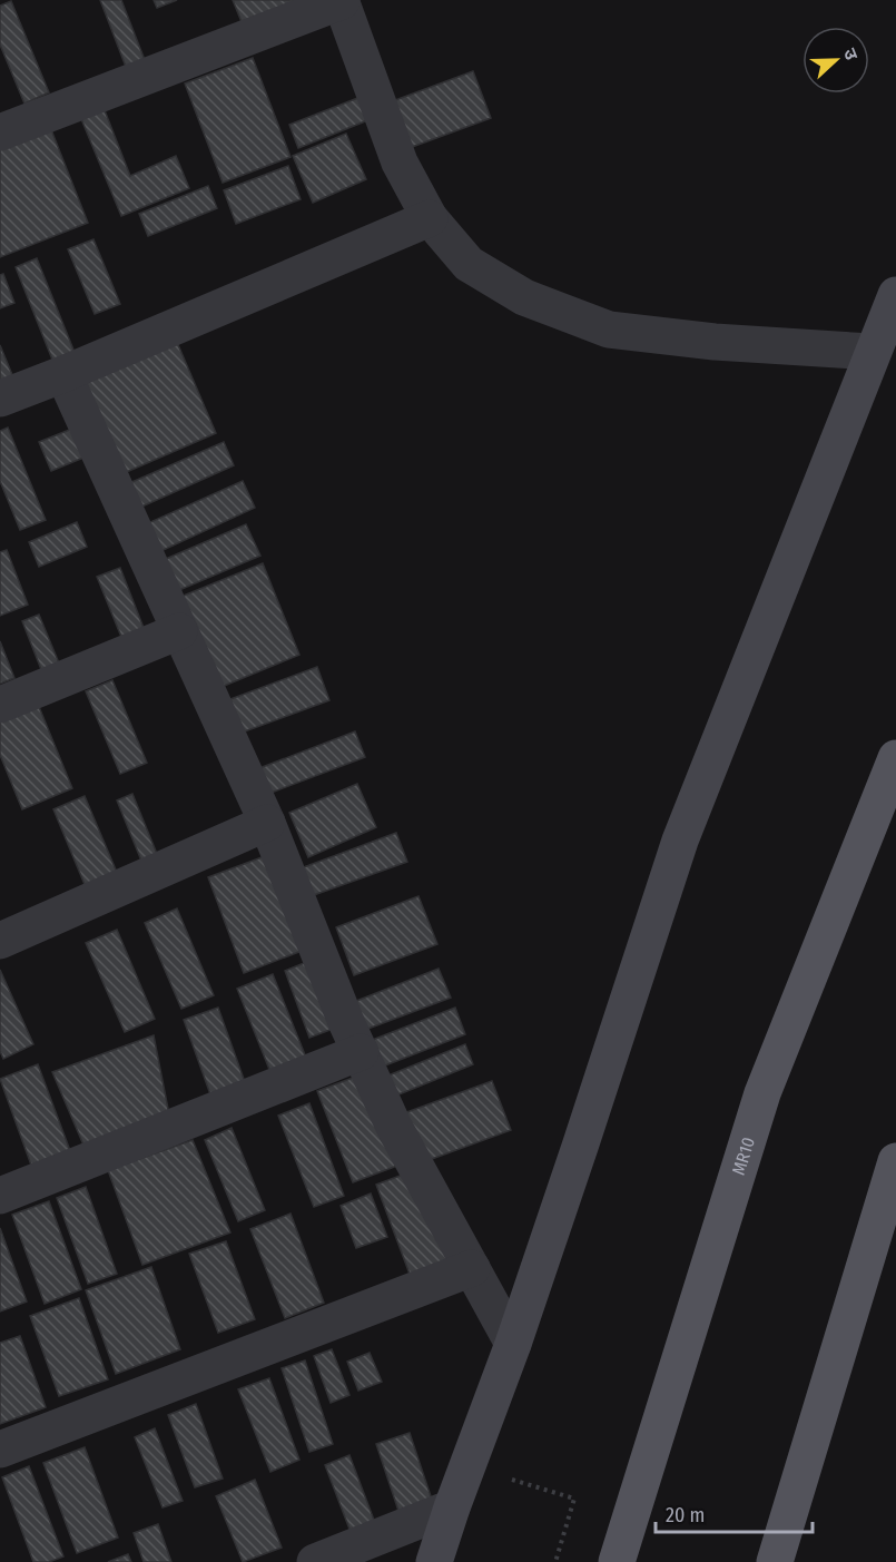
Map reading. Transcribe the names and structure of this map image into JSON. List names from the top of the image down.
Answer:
{
  "streets": {
    "main road": ["MR10"]
  },
  "scale_bar": "20 m",
  "north": "right"
}
